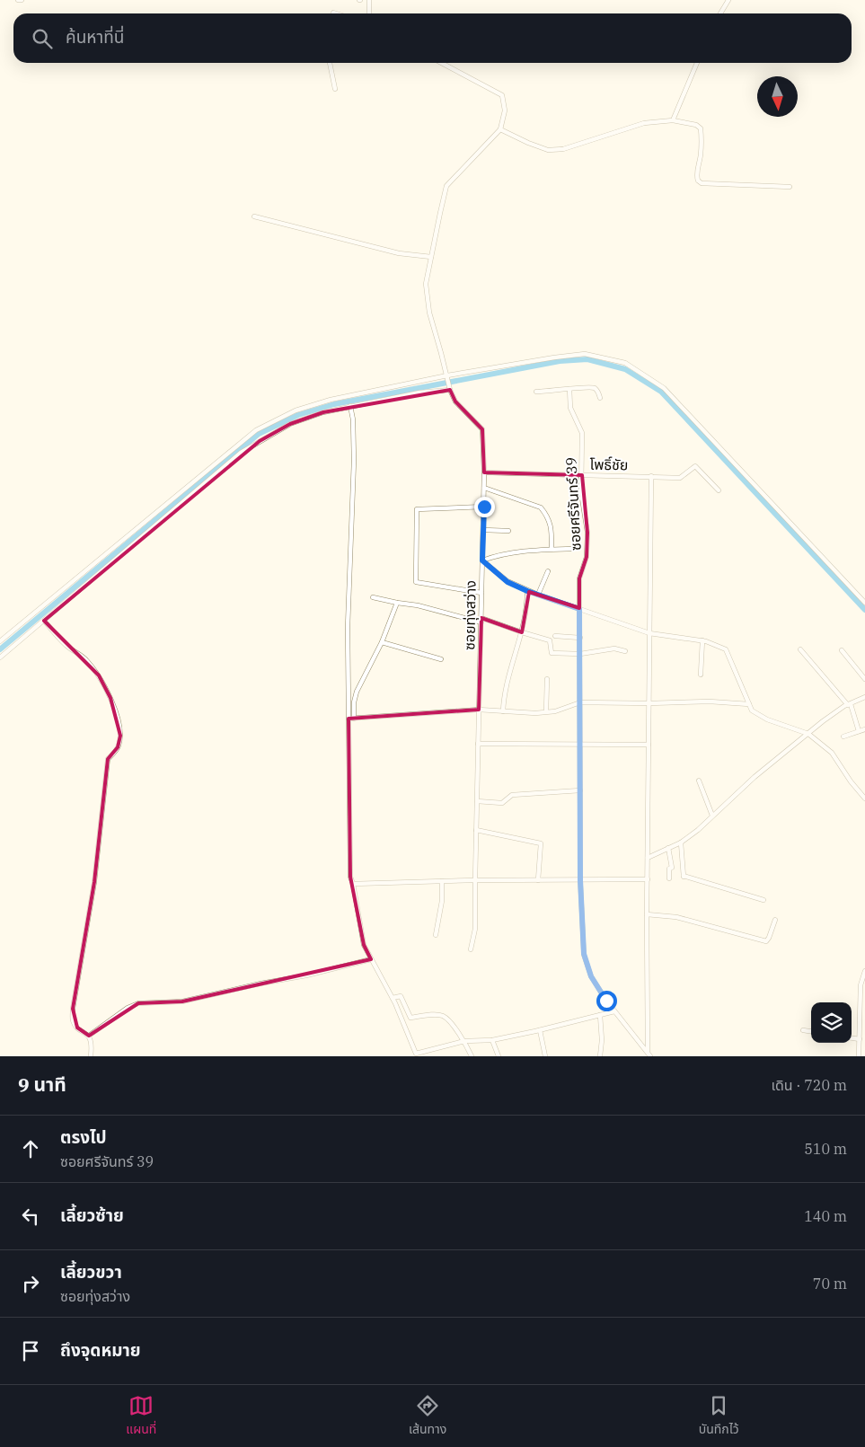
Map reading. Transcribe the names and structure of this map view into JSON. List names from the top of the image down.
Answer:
{
  "streets": {
    "street": ["โพธิ์ชัย", "ซอยศรีจันทร์ 39", "ซอยทุ่งสว่าง"]
  },
  "crossings": [
    ["โพธิ์ชัย", "ซอยศรีจันทร์ 39"],
    ["โพธิ์ชัย", "ซอยทุ่งสว่าง"]
  ],
  "north": "bottom",
  "page": {
    "search": "ค้นหาที่นี่",
    "heading": ["9 นาที", "เดิน · 720 m"],
    "list": [
      ["ตรงไป", "ซอยศรีจันทร์ 39", "510 m"],
      ["เลี้ยวซ้าย", "140 m"],
      ["เลี้ยวขวา", "ซอยทุ่งสว่าง", "70 m"],
      "ถึงจุดหมาย"
    ],
    "nav": ["แผนที่", "เส้นทาง", "บันทึกไว้"]
  }
}
